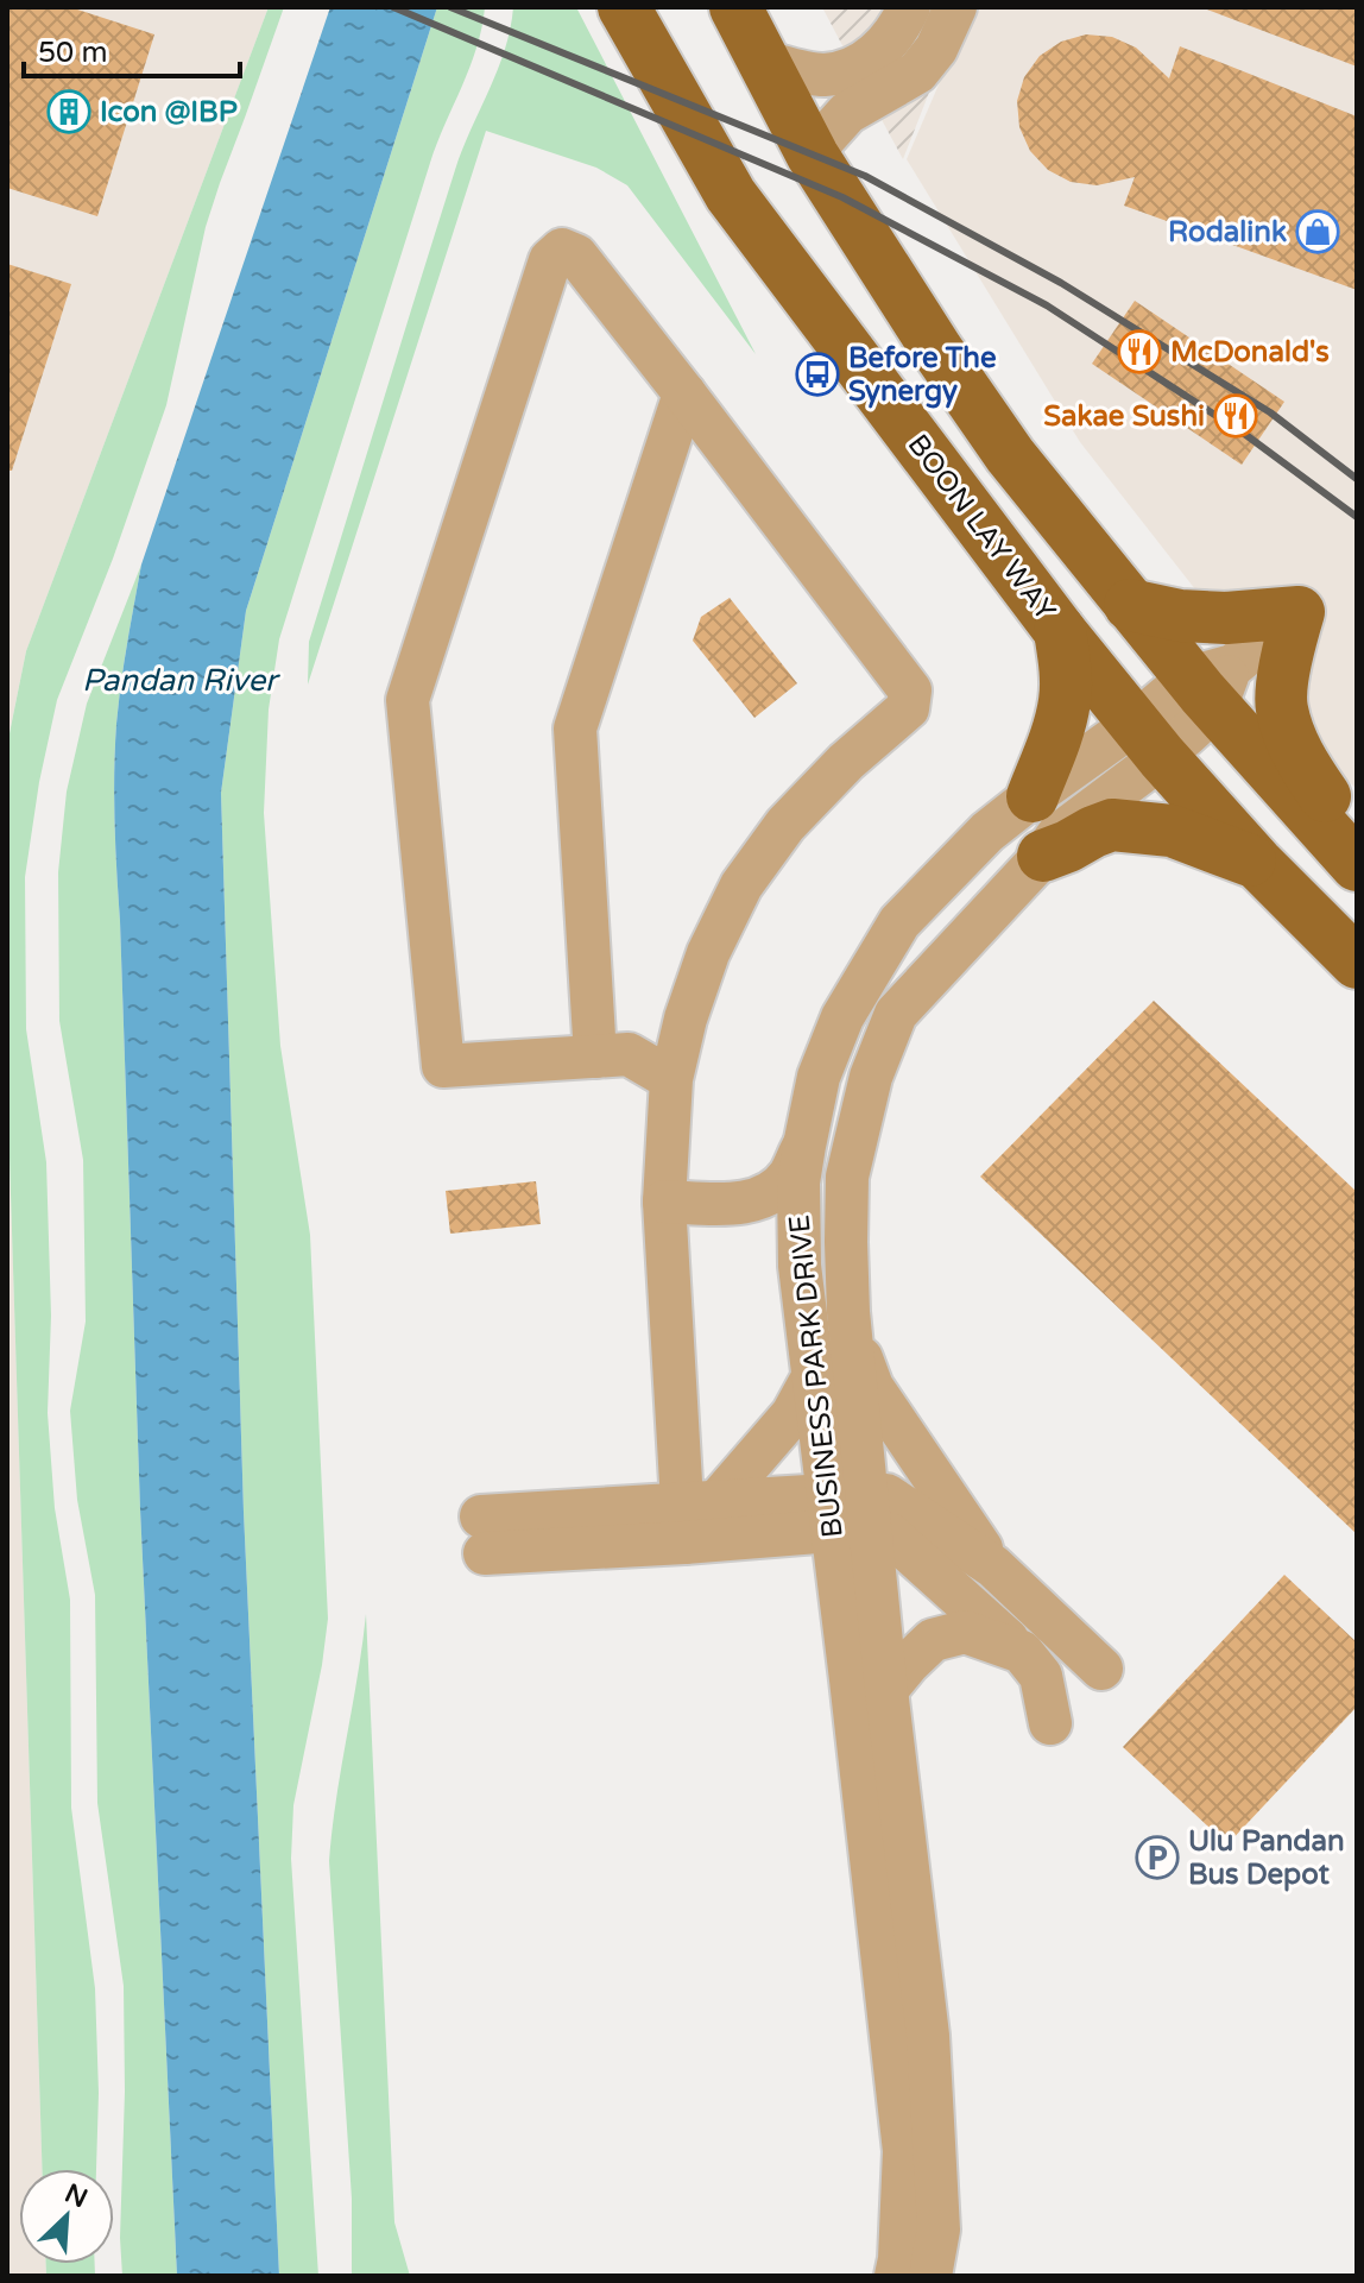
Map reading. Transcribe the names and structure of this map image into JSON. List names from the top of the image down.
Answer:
{
  "streets": {
    "main road": ["BOON LAY WAY"],
    "street": ["BUSINESS PARK DRIVE"]
  },
  "crossings": [
    ["BOON LAY WAY", "BUSINESS PARK DRIVE"]
  ],
  "water": ["Pandan River"],
  "places": {
    "building": ["Icon @IBP"],
    "shop": ["Rodalink"],
    "restaurant": ["McDonald's", "Sakae Sushi"],
    "bus stop": ["Before The Synergy"],
    "parking": ["Ulu Pandan Bus Depot"]
  },
  "scale_bar": "50 m",
  "north": "top right"
}
